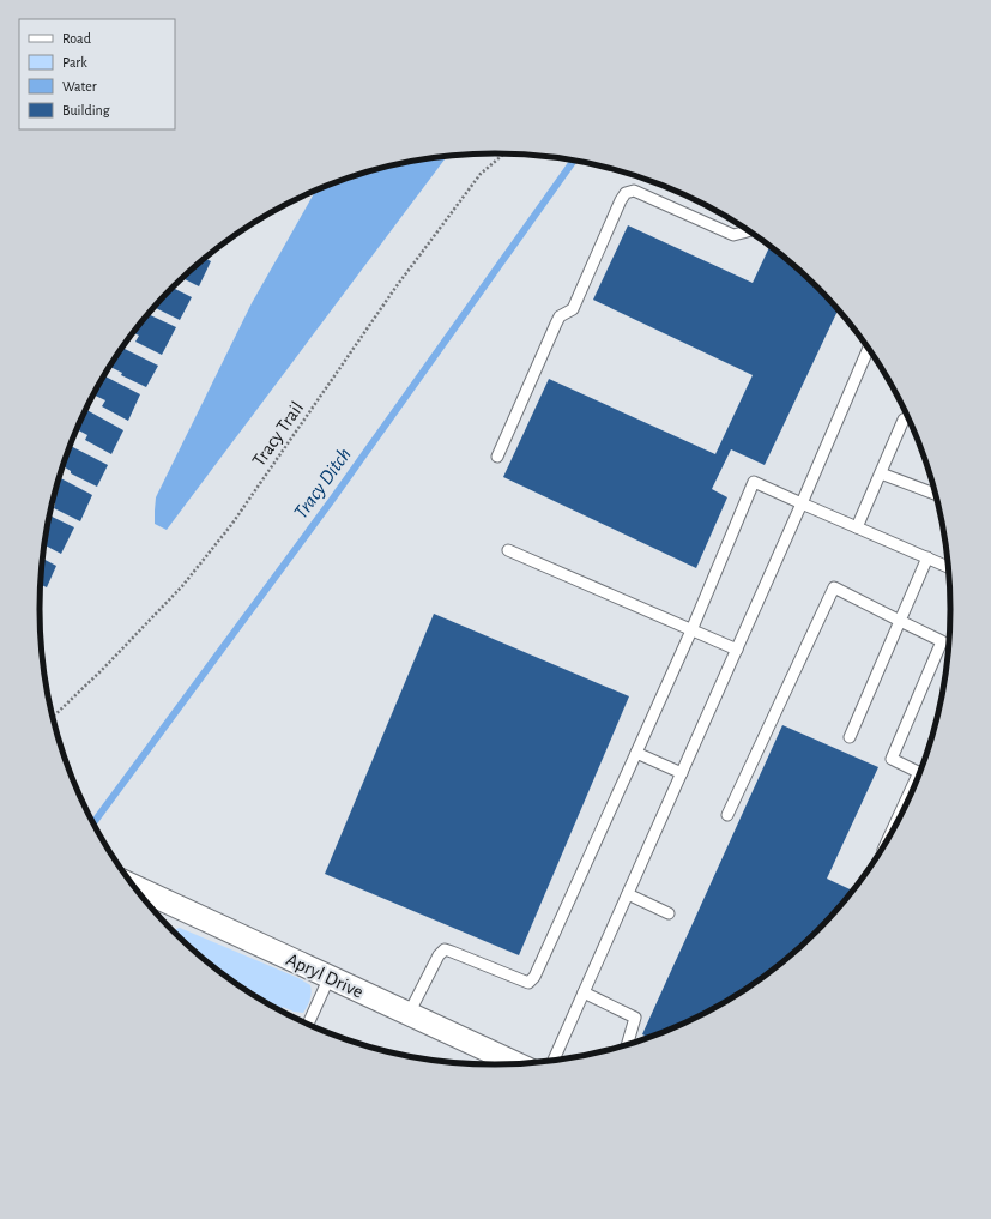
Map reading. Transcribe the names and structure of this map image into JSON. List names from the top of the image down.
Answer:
{
  "streets": {
    "street": ["Apryl Drive"],
    "path": ["Tracy Trail"]
  },
  "water": ["Tracy Ditch"],
  "legend": [
    "Road",
    "Park",
    "Water",
    "Building"
  ]
}
